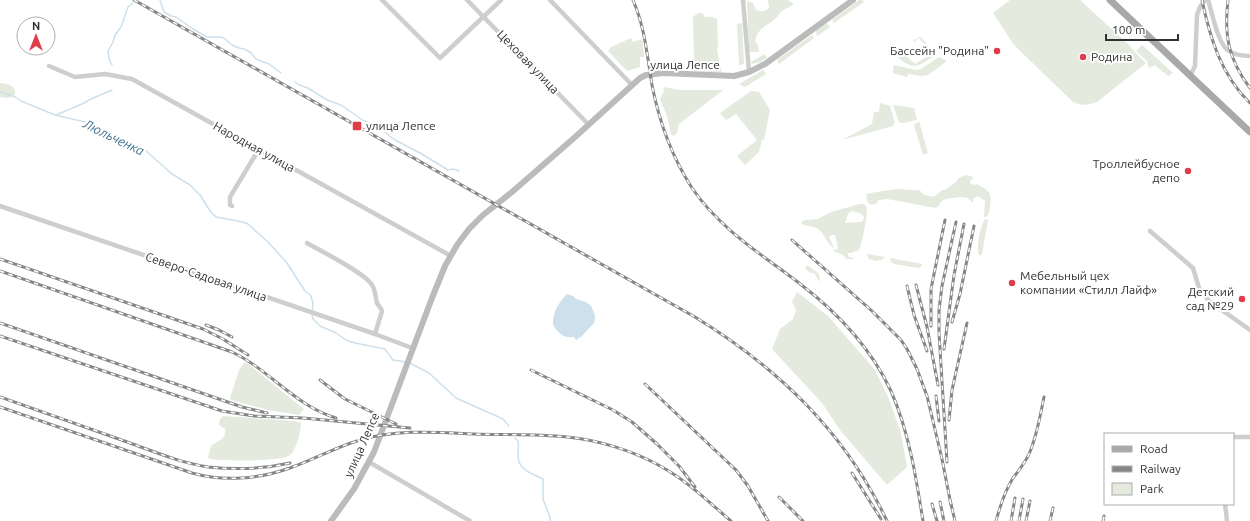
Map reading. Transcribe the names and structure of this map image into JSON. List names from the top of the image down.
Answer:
{
  "streets": {
    "main road": ["улица Лепсе"],
    "street": ["Цеховая улица", "Народная улица", "Северо-Садовая улица"]
  },
  "crossings": [
    ["Цеховая улица", "улица Лепсе"],
    ["улица Лепсе", "Народная улица"],
    ["улица Лепсе", "Северо-Садовая улица"]
  ],
  "water": ["Люльченка"],
  "places": {
    "other": [
      "Бассейн \"Родина\"",
      "Родина",
      "Троллейбусное депо",
      "Мебельный цех компании «Стилл Лайф»",
      "Детский сад №29"
    ],
    "transit": ["улица Лепсе"]
  },
  "legend": ["Road", "Railway", "Park"],
  "scale_bar": "100 m",
  "north": "top"
}
